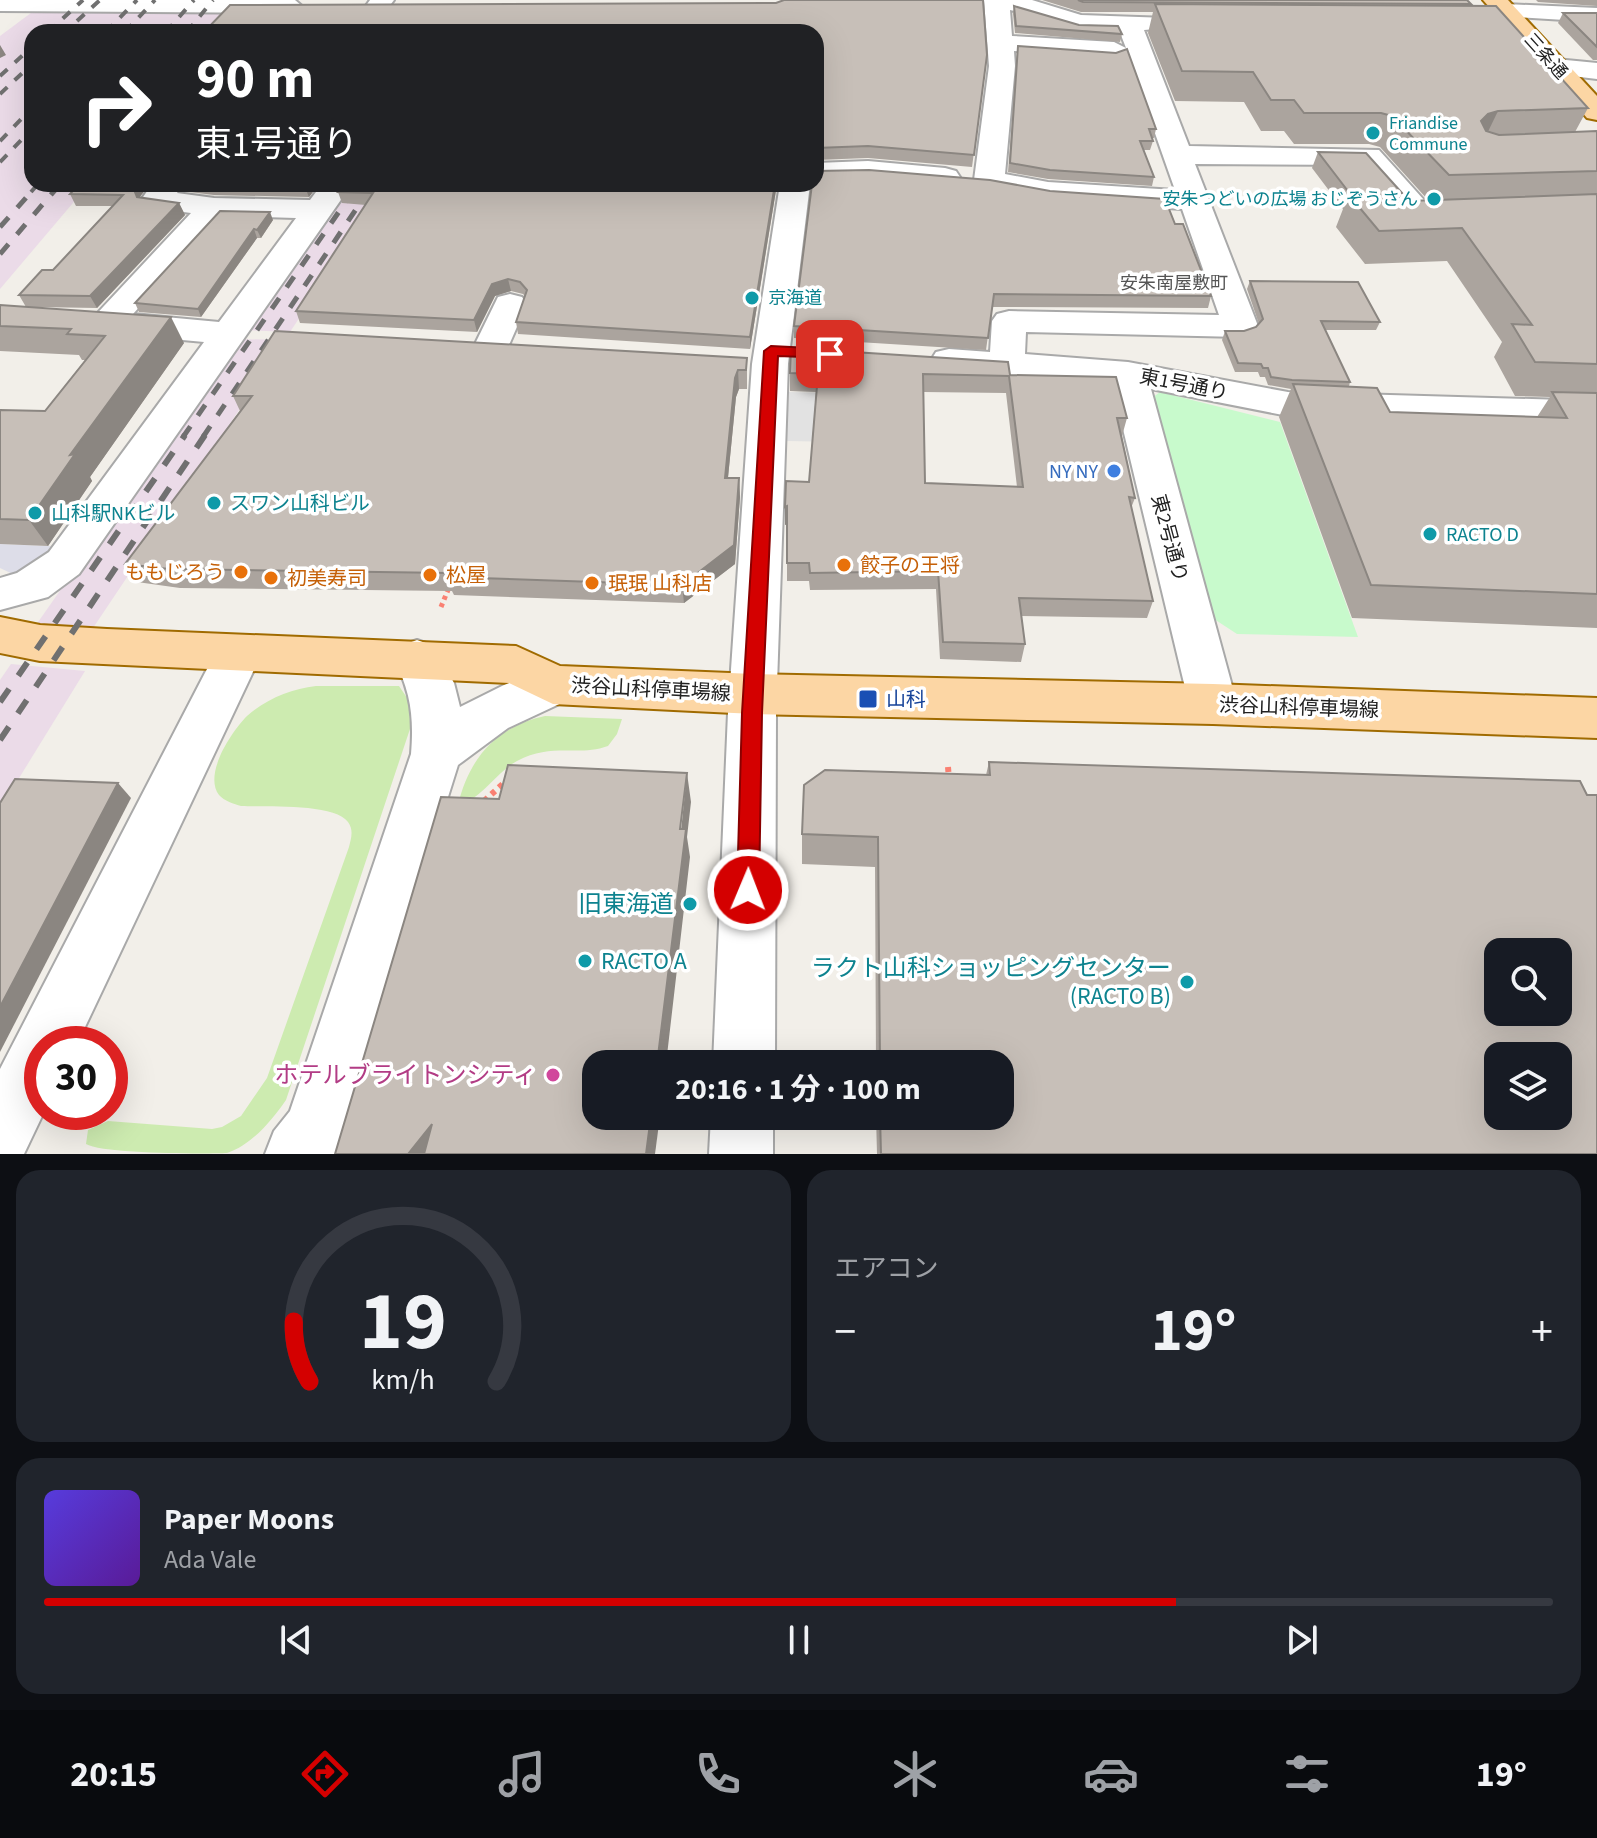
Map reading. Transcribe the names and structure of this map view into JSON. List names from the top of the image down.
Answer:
{
  "streets": {
    "main road": ["三条通", "渋谷山科停車場線"],
    "street": ["東1号通り", "東2号通り"]
  },
  "crossings": [
    ["東1号通り", "東2号通り"],
    ["東2号通り", "渋谷山科停車場線"]
  ],
  "districts": ["安朱南屋敷町"],
  "places": {
    "other": [
      "Friandise Commune",
      "安朱つどいの広場 おじぞうさん",
      "京海道",
      "NY NY",
      "スワン山科ビル",
      "山科駅NKビル",
      "RACTO D",
      "餃子の王将",
      "ももじろう",
      "松屋",
      "初美寿司",
      "珉珉 山科店",
      "旧東海道",
      "RACTO A",
      "ラクト山科ショッピングセンター (RACTO B)",
      "ホテルブライトンシティ"
    ],
    "transit": ["山科"]
  },
  "page": {
    "turn": ["90 m", "東1号通り"],
    "limit": "30",
    "trip": "20:16 · 1 分 · 100 m",
    "tile": "エアコン",
    "heat": ["−", "19°", "+"],
    "song": ["Paper Moons", "Ada Vale"],
    "tabs": ["20:15", "19°"],
    "gauge": ["19", "km/h"]
  }
}
